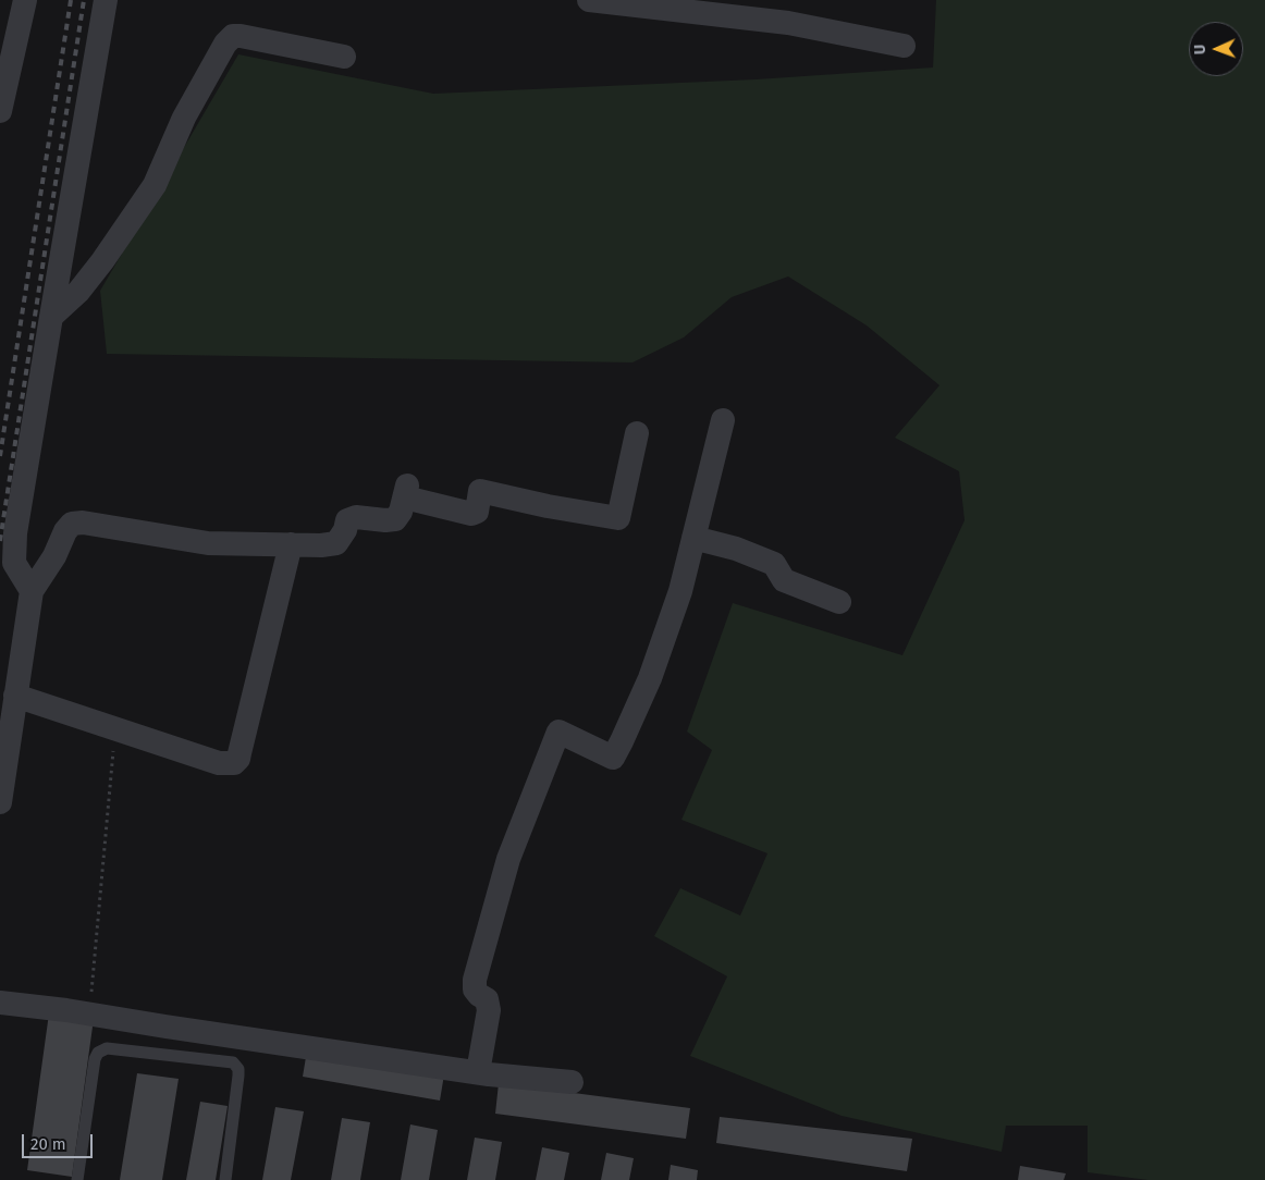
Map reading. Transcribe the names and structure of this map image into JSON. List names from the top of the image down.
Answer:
{
  "scale_bar": "20 m",
  "north": "left"
}
